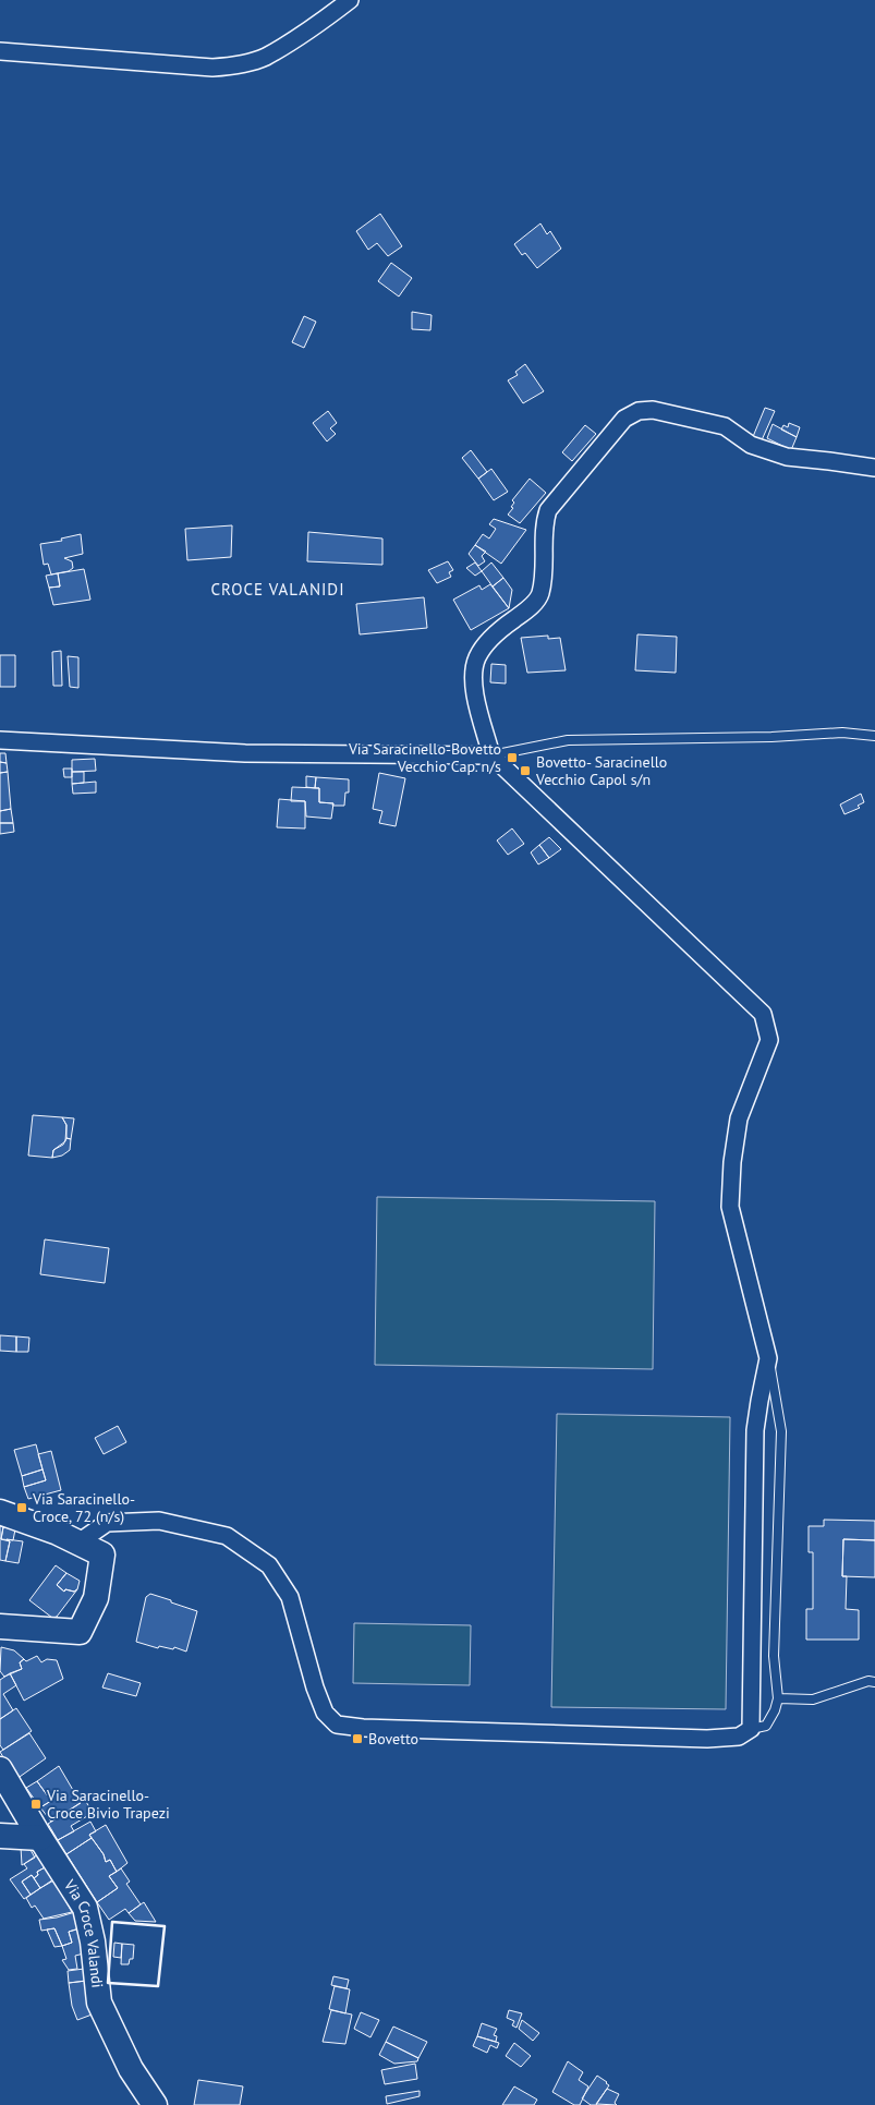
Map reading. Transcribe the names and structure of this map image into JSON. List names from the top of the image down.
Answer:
{
  "streets": {
    "street": ["Via Croce Valandi"]
  },
  "districts": ["CROCE VALANIDI"],
  "places": {
    "transit": [
      "Via Saracinello-Bovetto Vecchio Cap. n/s",
      "Bovetto- Saracinello Vecchio Capol s/n",
      "Via Saracinello- Croce, 72 (n/s)",
      "Bovetto",
      "Via Saracinello- Croce Bivio Trapezi"
    ]
  }
}
